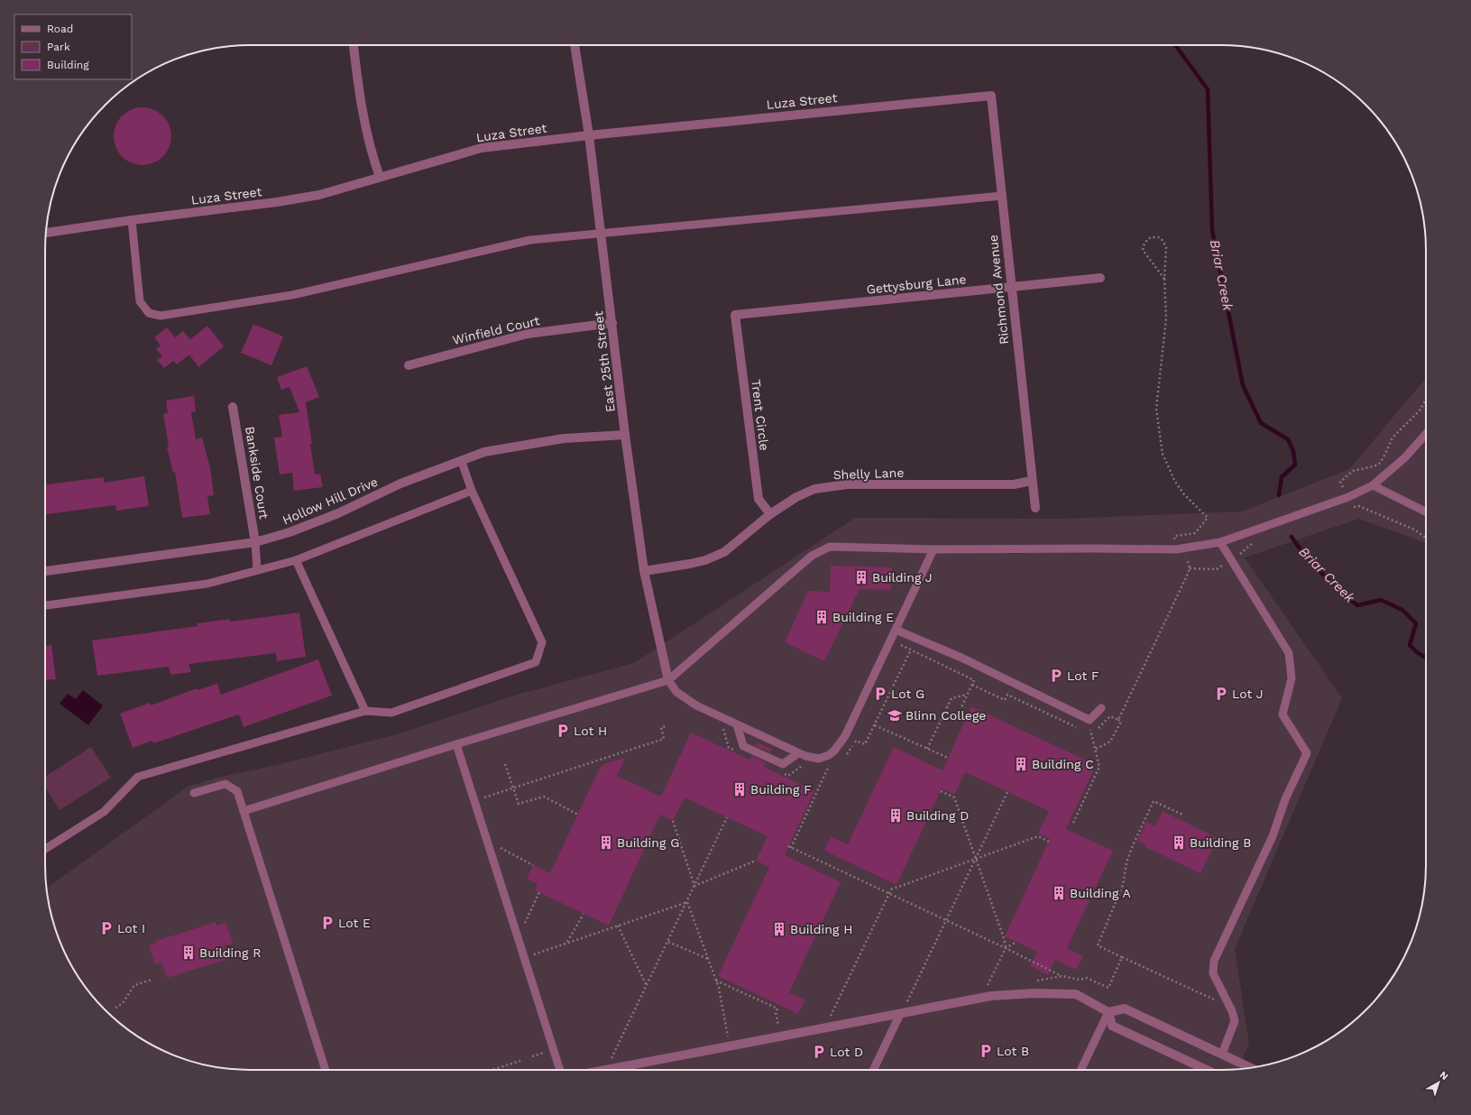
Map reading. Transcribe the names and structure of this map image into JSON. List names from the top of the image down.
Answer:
{
  "streets": {
    "street": [
      "Luza Street",
      "Gettysburg Lane",
      "Richmond Avenue",
      "Winfield Court",
      "East 25th Street",
      "Trent Circle",
      "Bankside Court",
      "Shelly Lane",
      "Hollow Hill Drive"
    ]
  },
  "crossings": [
    ["Luza Street", "Richmond Avenue"],
    ["Luza Street", "East 25th Street"],
    ["Gettysburg Lane", "Richmond Avenue"],
    ["Gettysburg Lane", "Trent Circle"],
    ["Richmond Avenue", "Shelly Lane"],
    ["Winfield Court", "East 25th Street"],
    ["East 25th Street", "Shelly Lane"],
    ["East 25th Street", "Hollow Hill Drive"],
    ["Trent Circle", "Shelly Lane"],
    ["Bankside Court", "Hollow Hill Drive"]
  ],
  "water": ["Briar Creek"],
  "places": {
    "building": [
      "Building J",
      "Building E",
      "Building C",
      "Building F",
      "Building D",
      "Building G",
      "Building B",
      "Building A",
      "Building H",
      "Building R"
    ],
    "parking": [
      "Lot F",
      "Lot G",
      "Lot J",
      "Lot H",
      "Lot E",
      "Lot I",
      "Lot B",
      "Lot D"
    ],
    "school or university": ["Blinn College"]
  },
  "legend": ["Road", "Park", "Building"],
  "north": "top right"
}
